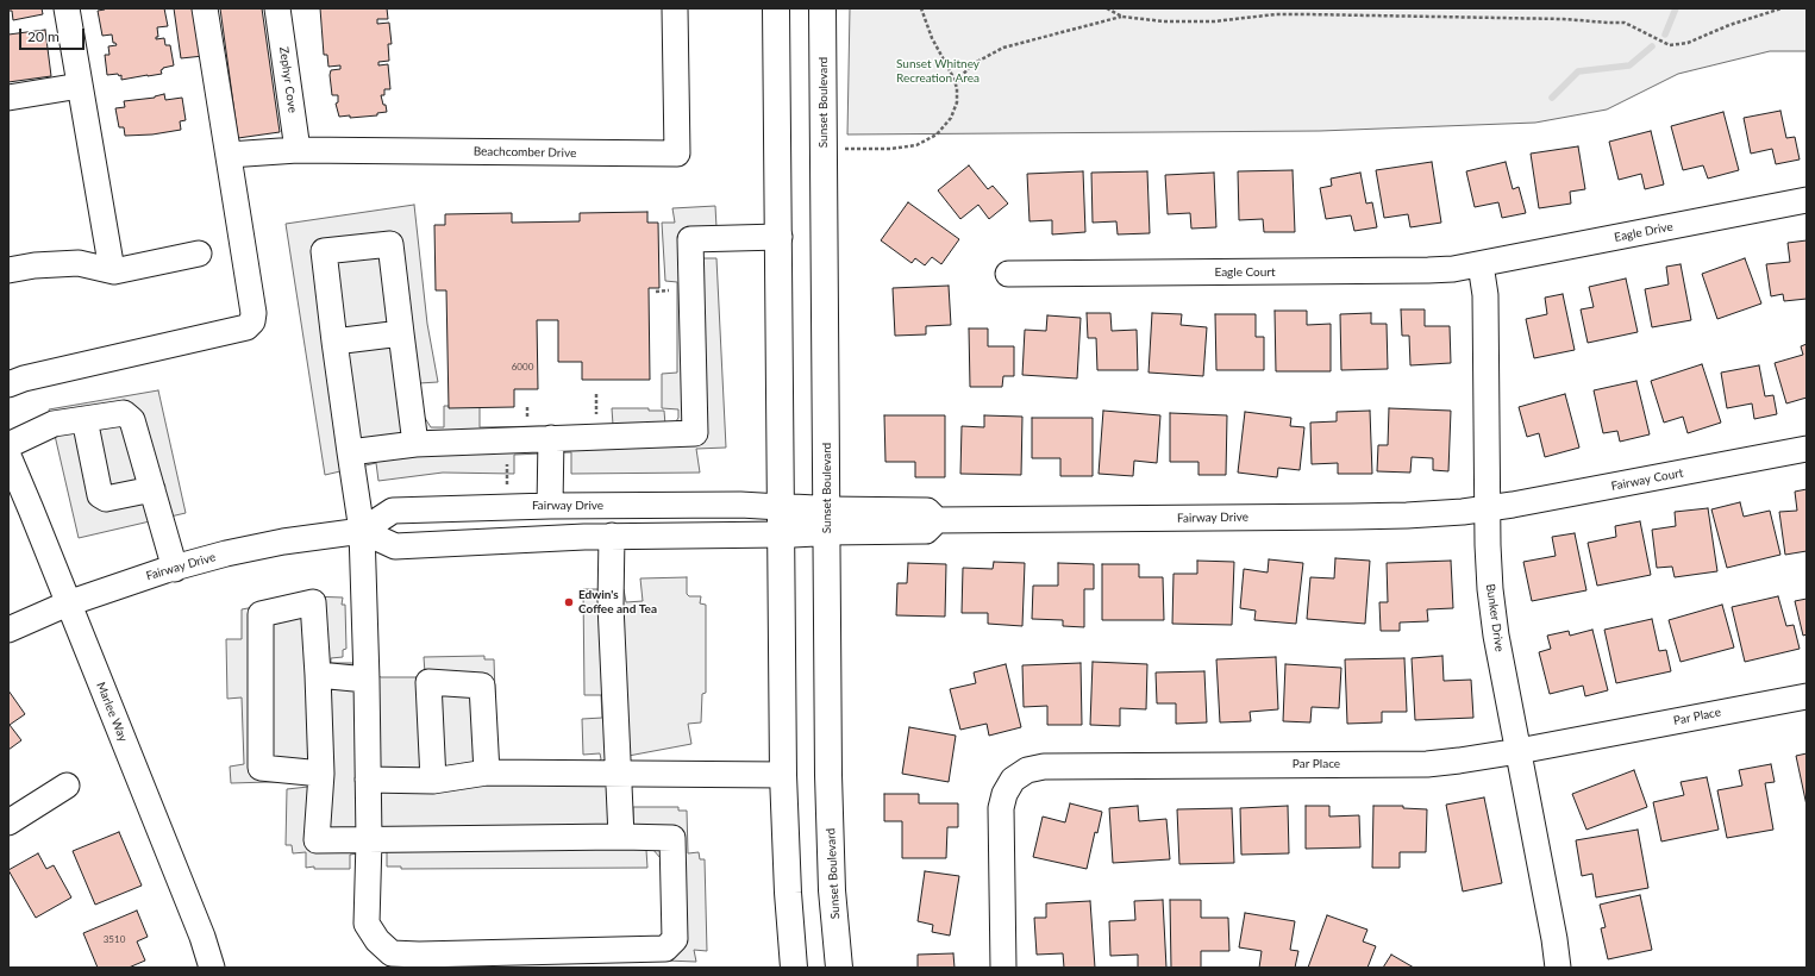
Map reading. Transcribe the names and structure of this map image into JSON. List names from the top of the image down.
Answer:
{
  "streets": {
    "main road": ["Sunset Boulevard"],
    "street": [
      "Zephyr Cove",
      "Beachcomber Drive",
      "Eagle Drive",
      "Eagle Court",
      "Fairway Court",
      "Fairway Drive",
      "Bunker Drive",
      "Marlee Way",
      "Par Place"
    ]
  },
  "crossings": [
    ["Zephyr Cove", "Beachcomber Drive"],
    ["Sunset Boulevard", "Fairway Drive"],
    ["Eagle Drive", "Eagle Court"],
    ["Eagle Drive", "Bunker Drive"],
    ["Eagle Court", "Bunker Drive"],
    ["Fairway Court", "Fairway Drive"],
    ["Fairway Court", "Bunker Drive"],
    ["Fairway Drive", "Bunker Drive"],
    ["Fairway Drive", "Marlee Way"],
    ["Bunker Drive", "Par Place"]
  ],
  "parks": ["Sunset Whitney Recreation Area"],
  "places": ["Edwin's Coffee and Tea"],
  "house_numbers": ["6000", "3510"],
  "scale_bar": "20 m"
}
